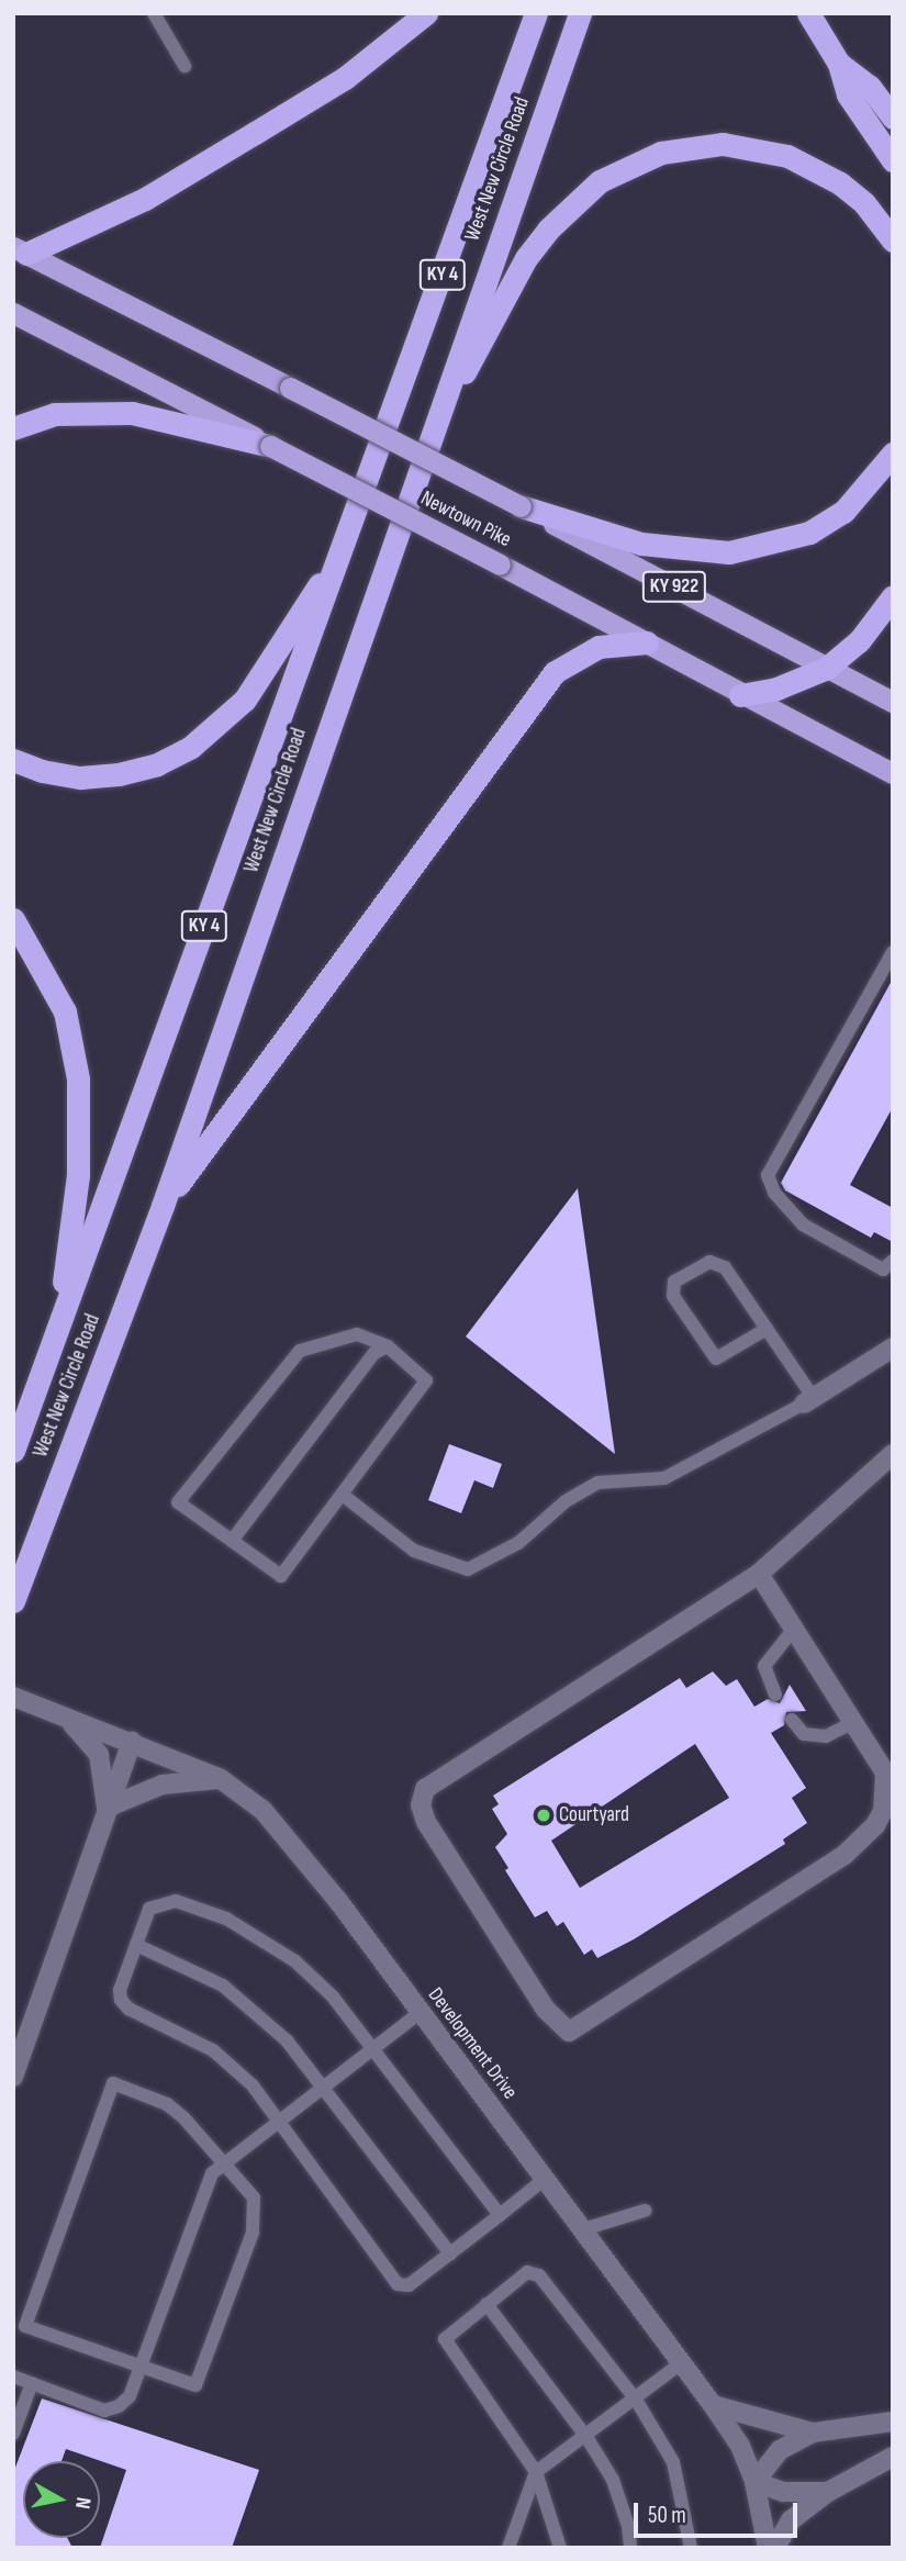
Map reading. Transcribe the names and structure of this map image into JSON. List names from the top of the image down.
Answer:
{
  "streets": {
    "highway": [
      "West New Circle Road",
      "KY 4",
      "Newtown Pike",
      "KY 922"
    ],
    "street": ["Development Drive"]
  },
  "places": ["Courtyard"],
  "scale_bar": "50 m",
  "north": "right"
}
